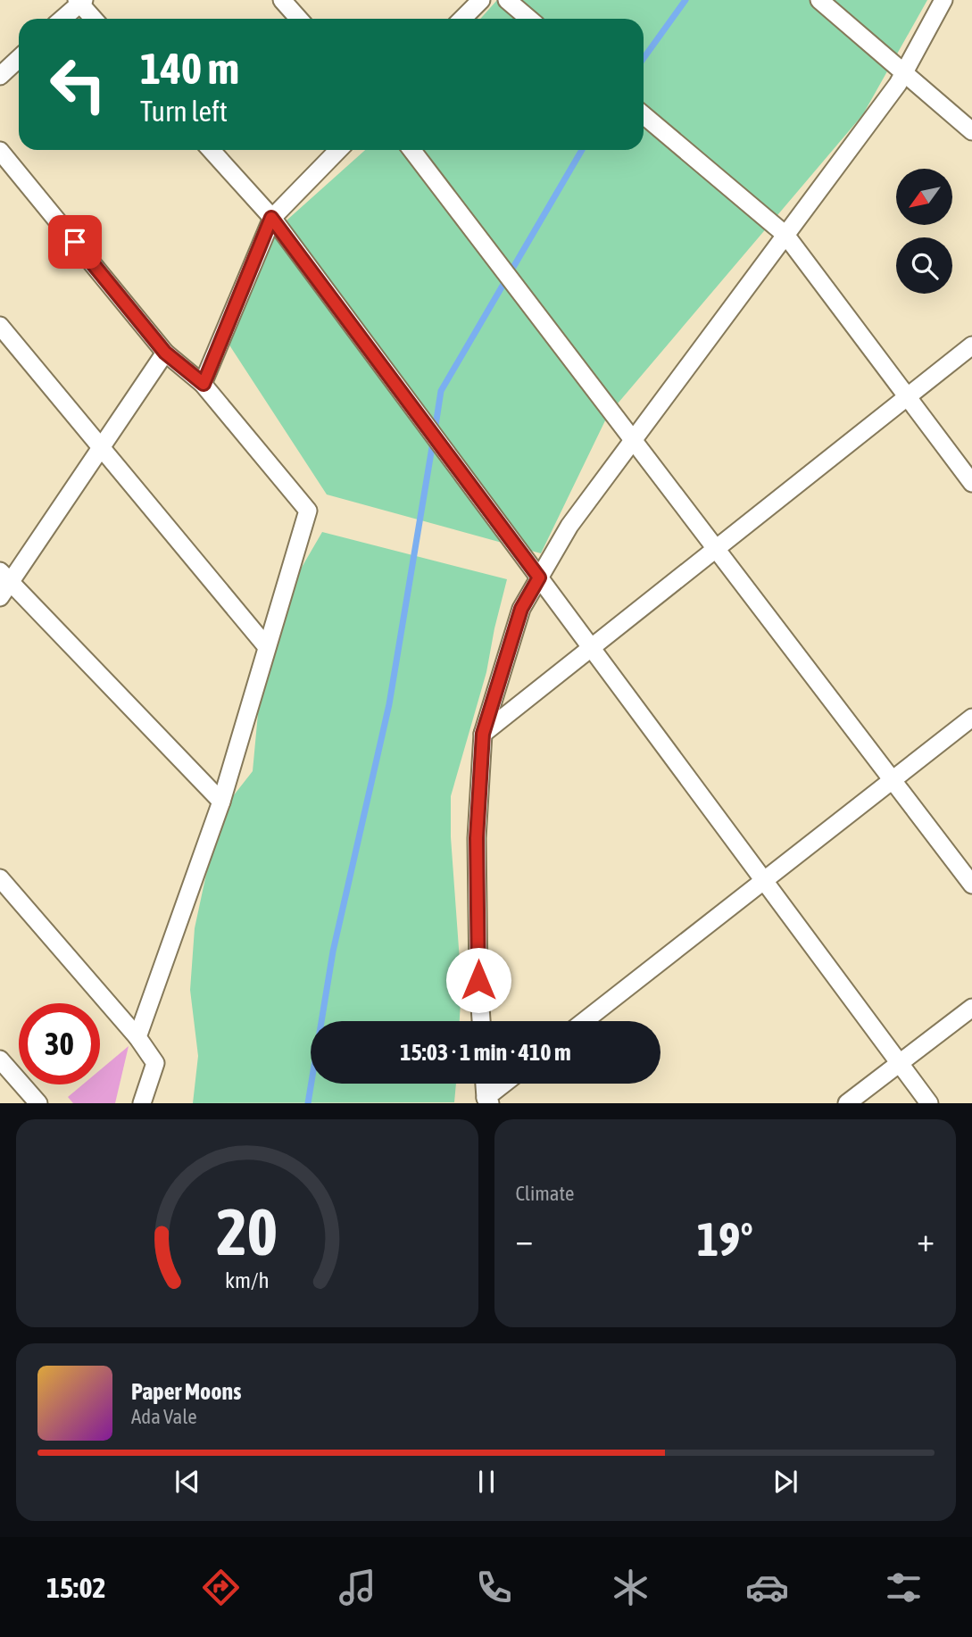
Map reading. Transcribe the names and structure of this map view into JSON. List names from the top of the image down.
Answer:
{
  "north": "bottom left",
  "page": {
    "turn": ["140 m", "Turn left"],
    "limit": "30",
    "trip": "15:03 · 1 min · 410 m",
    "tile": "Climate",
    "heat": ["−", "19°", "+"],
    "song": ["Paper Moons", "Ada Vale"],
    "tabs": "15:02",
    "gauge": ["20", "km/h"]
  }
}
